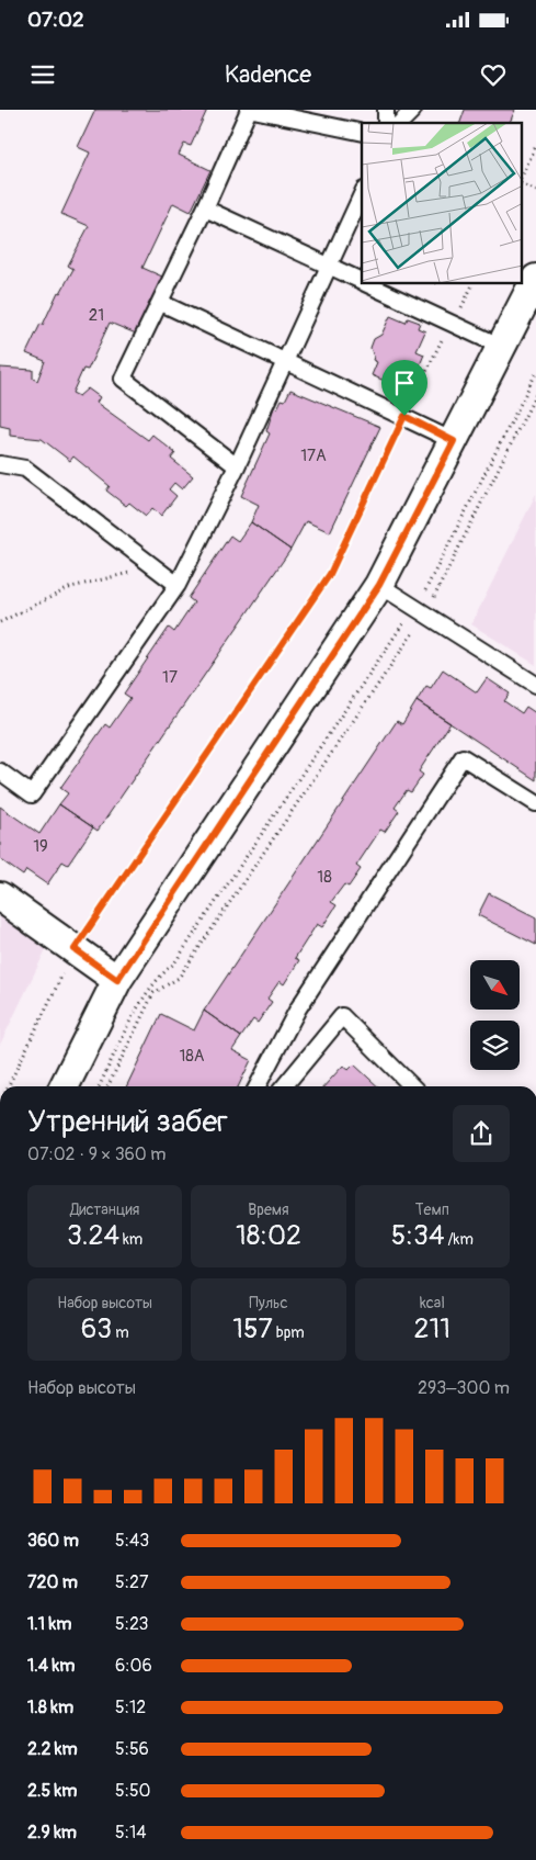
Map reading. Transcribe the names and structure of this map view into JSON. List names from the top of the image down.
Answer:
{
  "house_numbers": [
    "21",
    "17А",
    "17",
    "19",
    "18",
    "18А"
  ],
  "north": "bottom right",
  "page": {
    "status": "07:02",
    "header": "Kadence",
    "heading": ["Утренний забег", "07:02 · 9 × 360 m"],
    "stats": [
      ["Дистанция", "3.24 km"],
      ["Время", "18:02"],
      ["Темп", "5:34 /km"],
      ["Набор высоты", "63 m"],
      ["Пульс", "157 bpm"],
      ["kcal", "211"]
    ],
    "chart": ["Набор высоты", "293–300 m"],
    "list": [
      {
        "name": "360 m",
        "note": "5:43"
      },
      {
        "name": "720 m",
        "note": "5:27"
      },
      {
        "name": "1.1 km",
        "note": "5:23"
      },
      {
        "name": "1.4 km",
        "note": "6:06"
      },
      {
        "name": "1.8 km",
        "note": "5:12"
      },
      {
        "name": "2.2 km",
        "note": "5:56"
      },
      {
        "name": "2.5 km",
        "note": "5:50"
      },
      {
        "name": "2.9 km",
        "note": "5:14"
      }
    ]
  }
}
